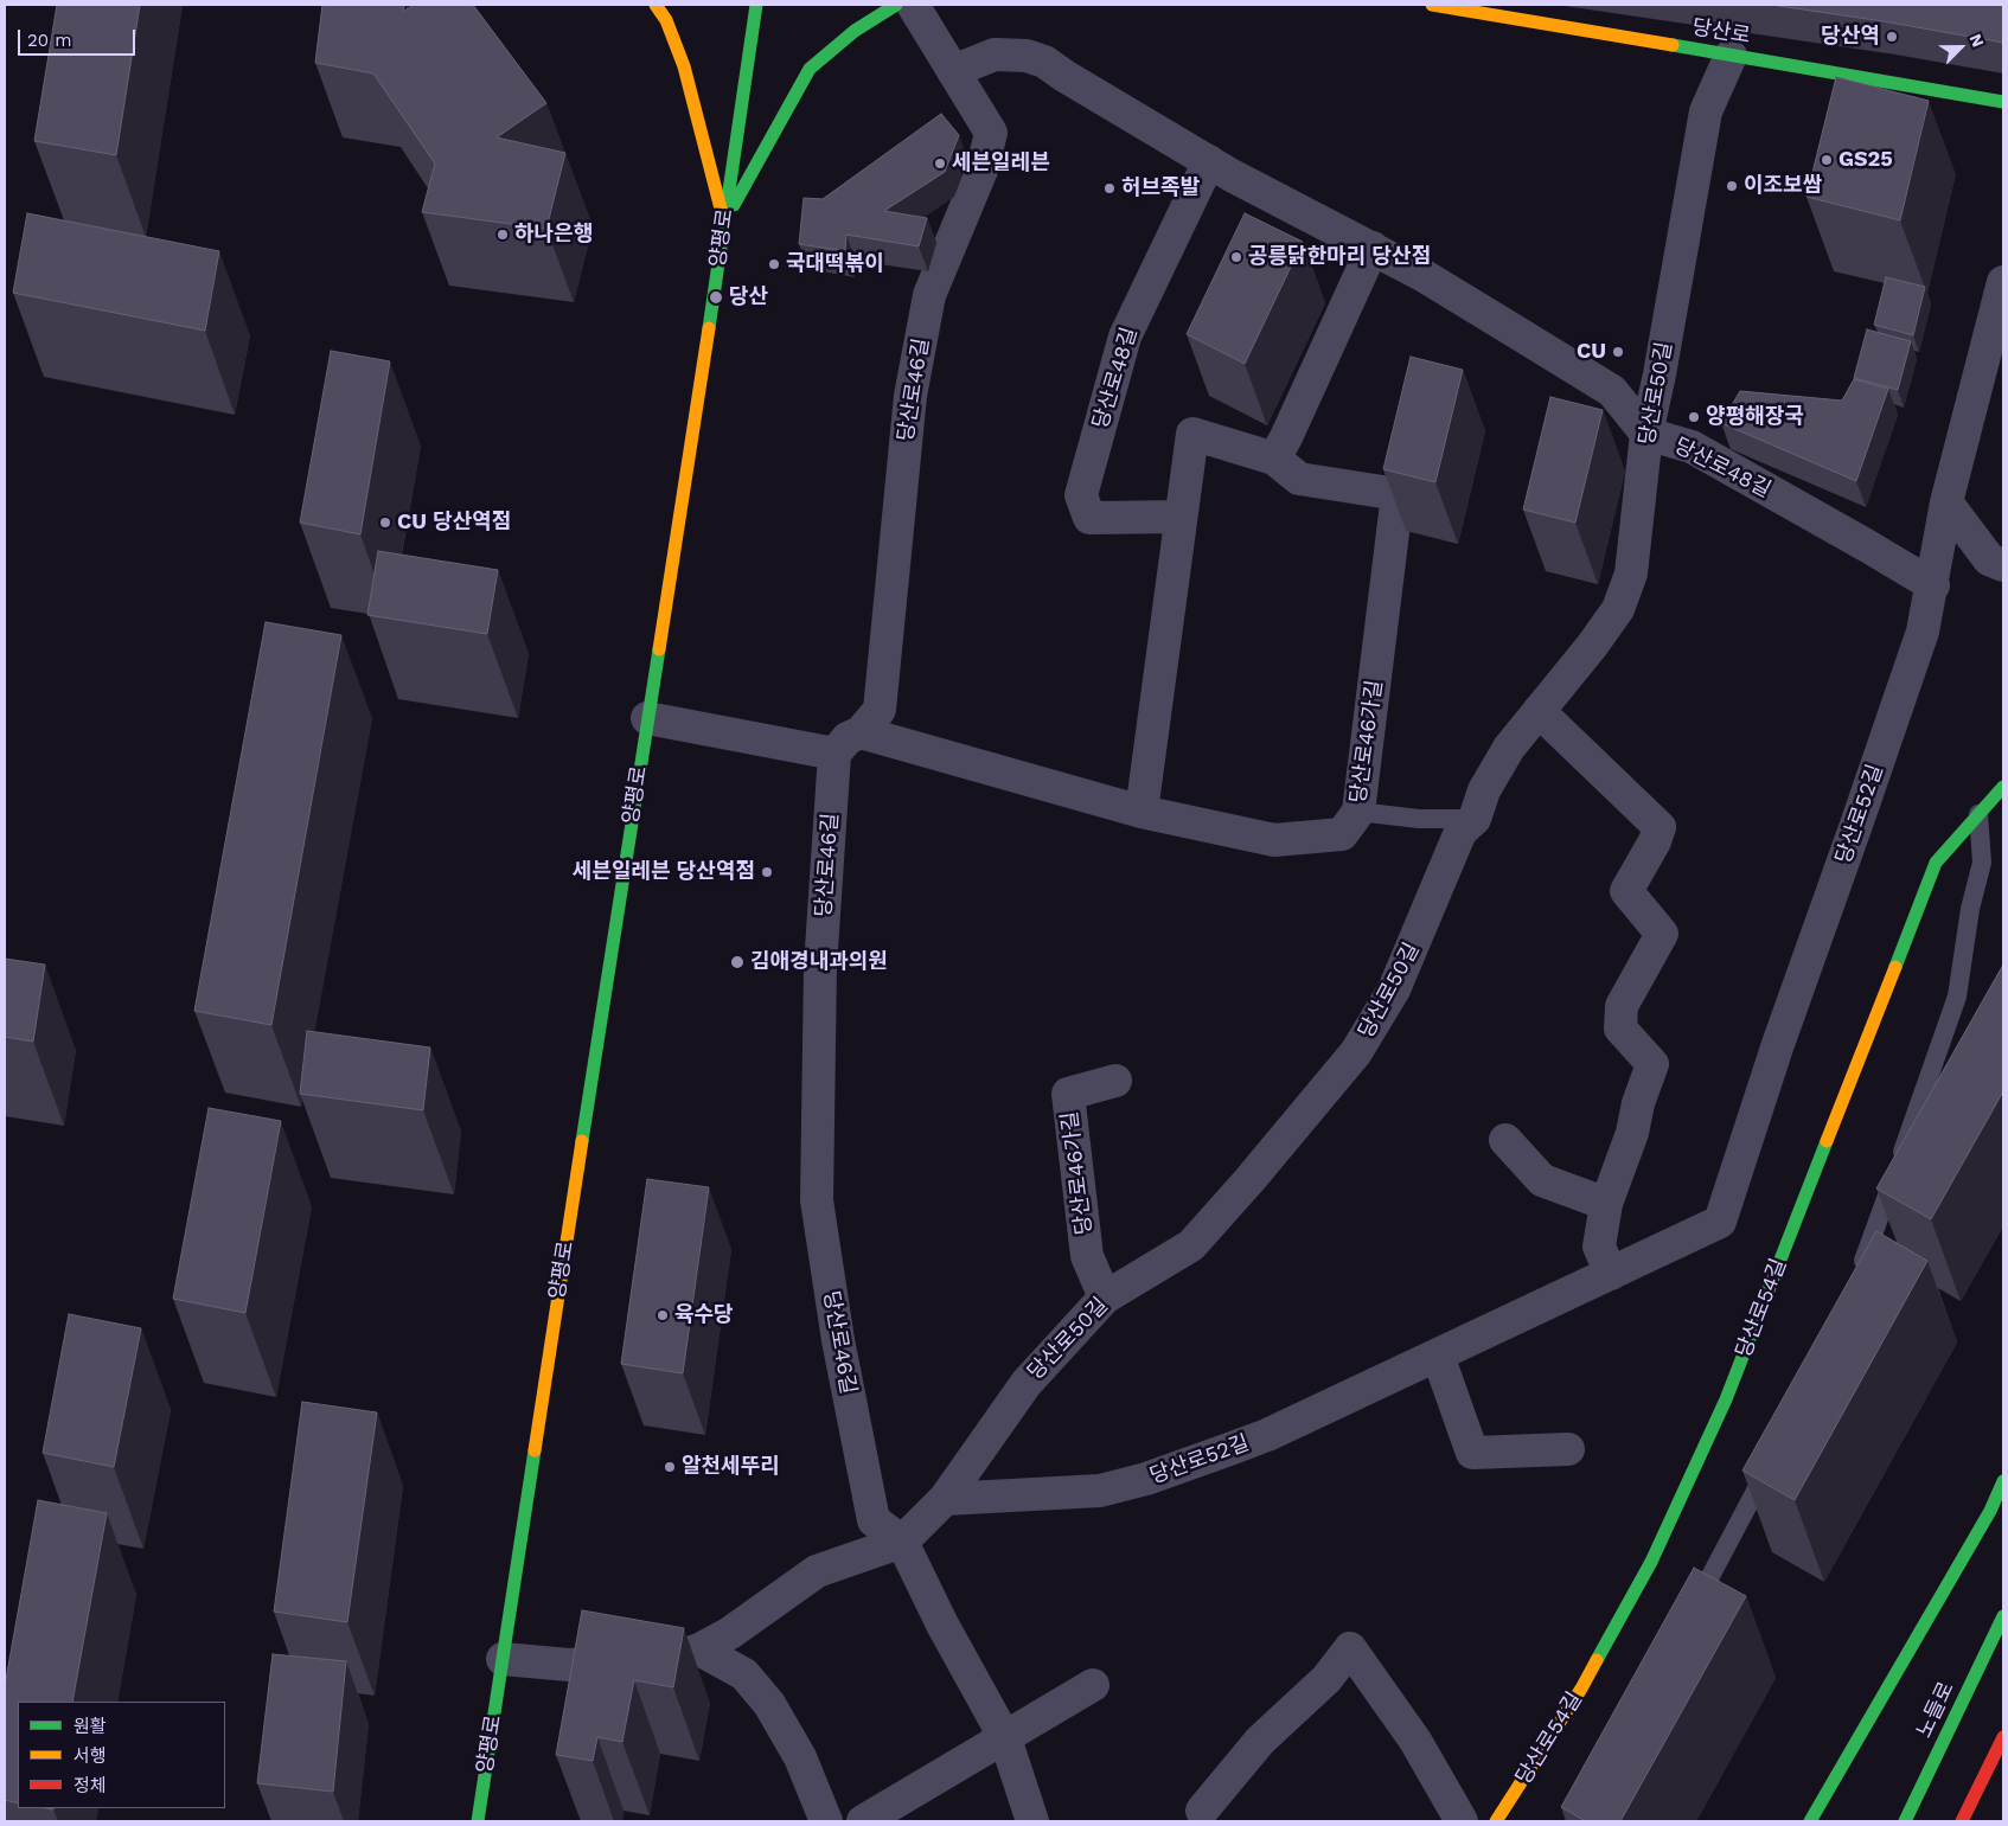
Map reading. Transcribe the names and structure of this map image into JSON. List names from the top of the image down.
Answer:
{
  "streets": {
    "main road": [
      "당산로",
      "양평로",
      "당산로54길",
      "노들로"
    ],
    "street": [
      "당산로48길",
      "당산로46길",
      "당산로50길",
      "당산로46가길",
      "당산로52길"
    ]
  },
  "crossings": [
    ["당산로", "당산로50길"],
    ["양평로", "당산로50길"],
    ["당산로48길", "당산로46길"],
    ["당산로48길", "당산로50길"],
    ["당산로48길", "당산로52길"],
    ["당산로46길", "당산로50길"],
    ["당산로46길", "당산로46가길"],
    ["당산로50길", "당산로46가길"],
    ["당산로50길", "당산로52길"]
  ],
  "places": [
    "당산역",
    "GS25",
    "세븐일레븐",
    "이조보쌈",
    "허브족발",
    "하나은행",
    "공릉닭한마리 당산점",
    "국대떡볶이",
    "당산",
    "CU",
    "양평해장국",
    "CU 당산역점",
    "세븐일레븐 당산역점",
    "김애경내과의원",
    "육수당",
    "알천세뚜리"
  ],
  "legend": ["원활", "서행", "정체"],
  "scale_bar": "20 m",
  "north": "top right"
}
